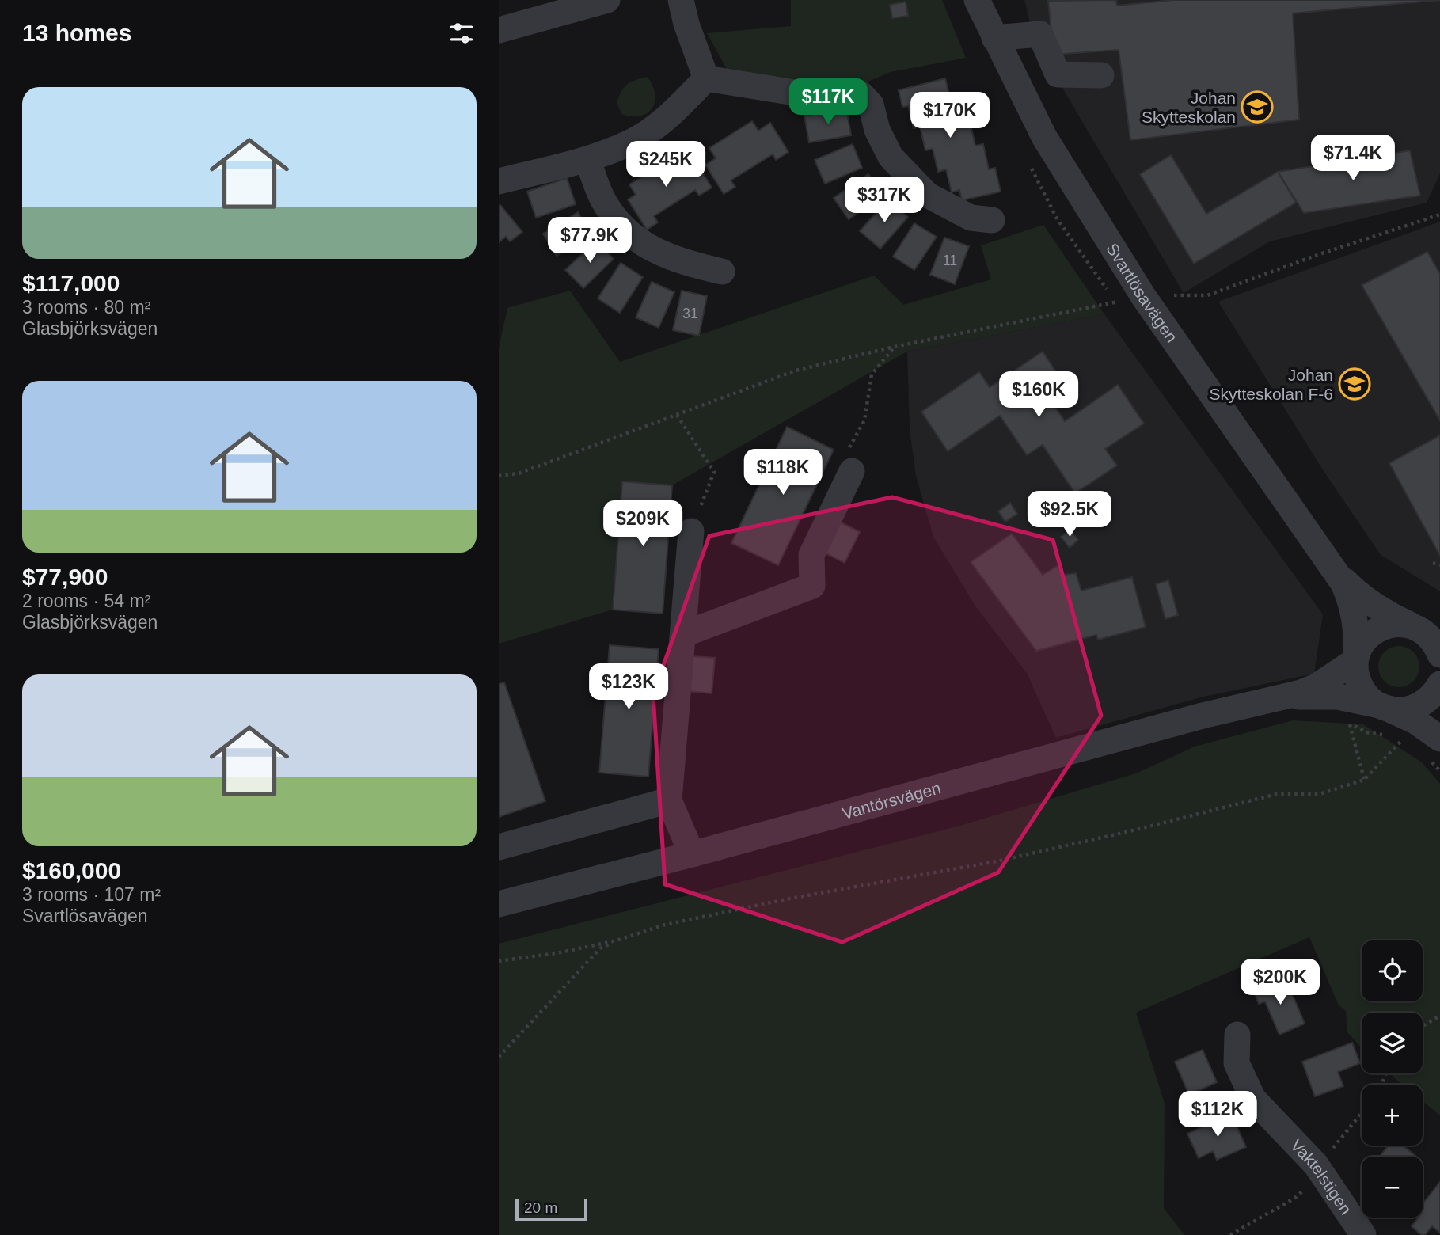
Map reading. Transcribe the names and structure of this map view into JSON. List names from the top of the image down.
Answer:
{
  "streets": {
    "street": ["Svartlösavägen", "Vantörsvägen", "Vaktelstigen"]
  },
  "crossings": [
    ["Svartlösavägen", "Vantörsvägen"]
  ],
  "places": {
    "school or university": ["Johan Skytteskolan", "Johan Skytteskolan F-6"]
  },
  "house_numbers": ["11", "31"],
  "scale_bar": "20 m",
  "page": {
    "heading": "13 homes",
    "list": [
      {
        "name": "$117,000",
        "note": "3 rooms · 80 m² · Glasbjörksvägen"
      },
      {
        "name": "$77,900",
        "note": "2 rooms · 54 m² · Glasbjörksvägen"
      },
      {
        "name": "$160,000",
        "note": "3 rooms · 107 m² · Svartlösavägen"
      }
    ],
    "price": [
      "$117K",
      "$170K",
      "$71.4K",
      "$245K",
      "$317K",
      "$77.9K",
      "$160K",
      "$118K",
      "$92.5K",
      "$209K",
      "$123K",
      "$200K",
      "$112K"
    ],
    "map_buttons": ["+", "−"],
    "scale": "20 m"
  }
}
